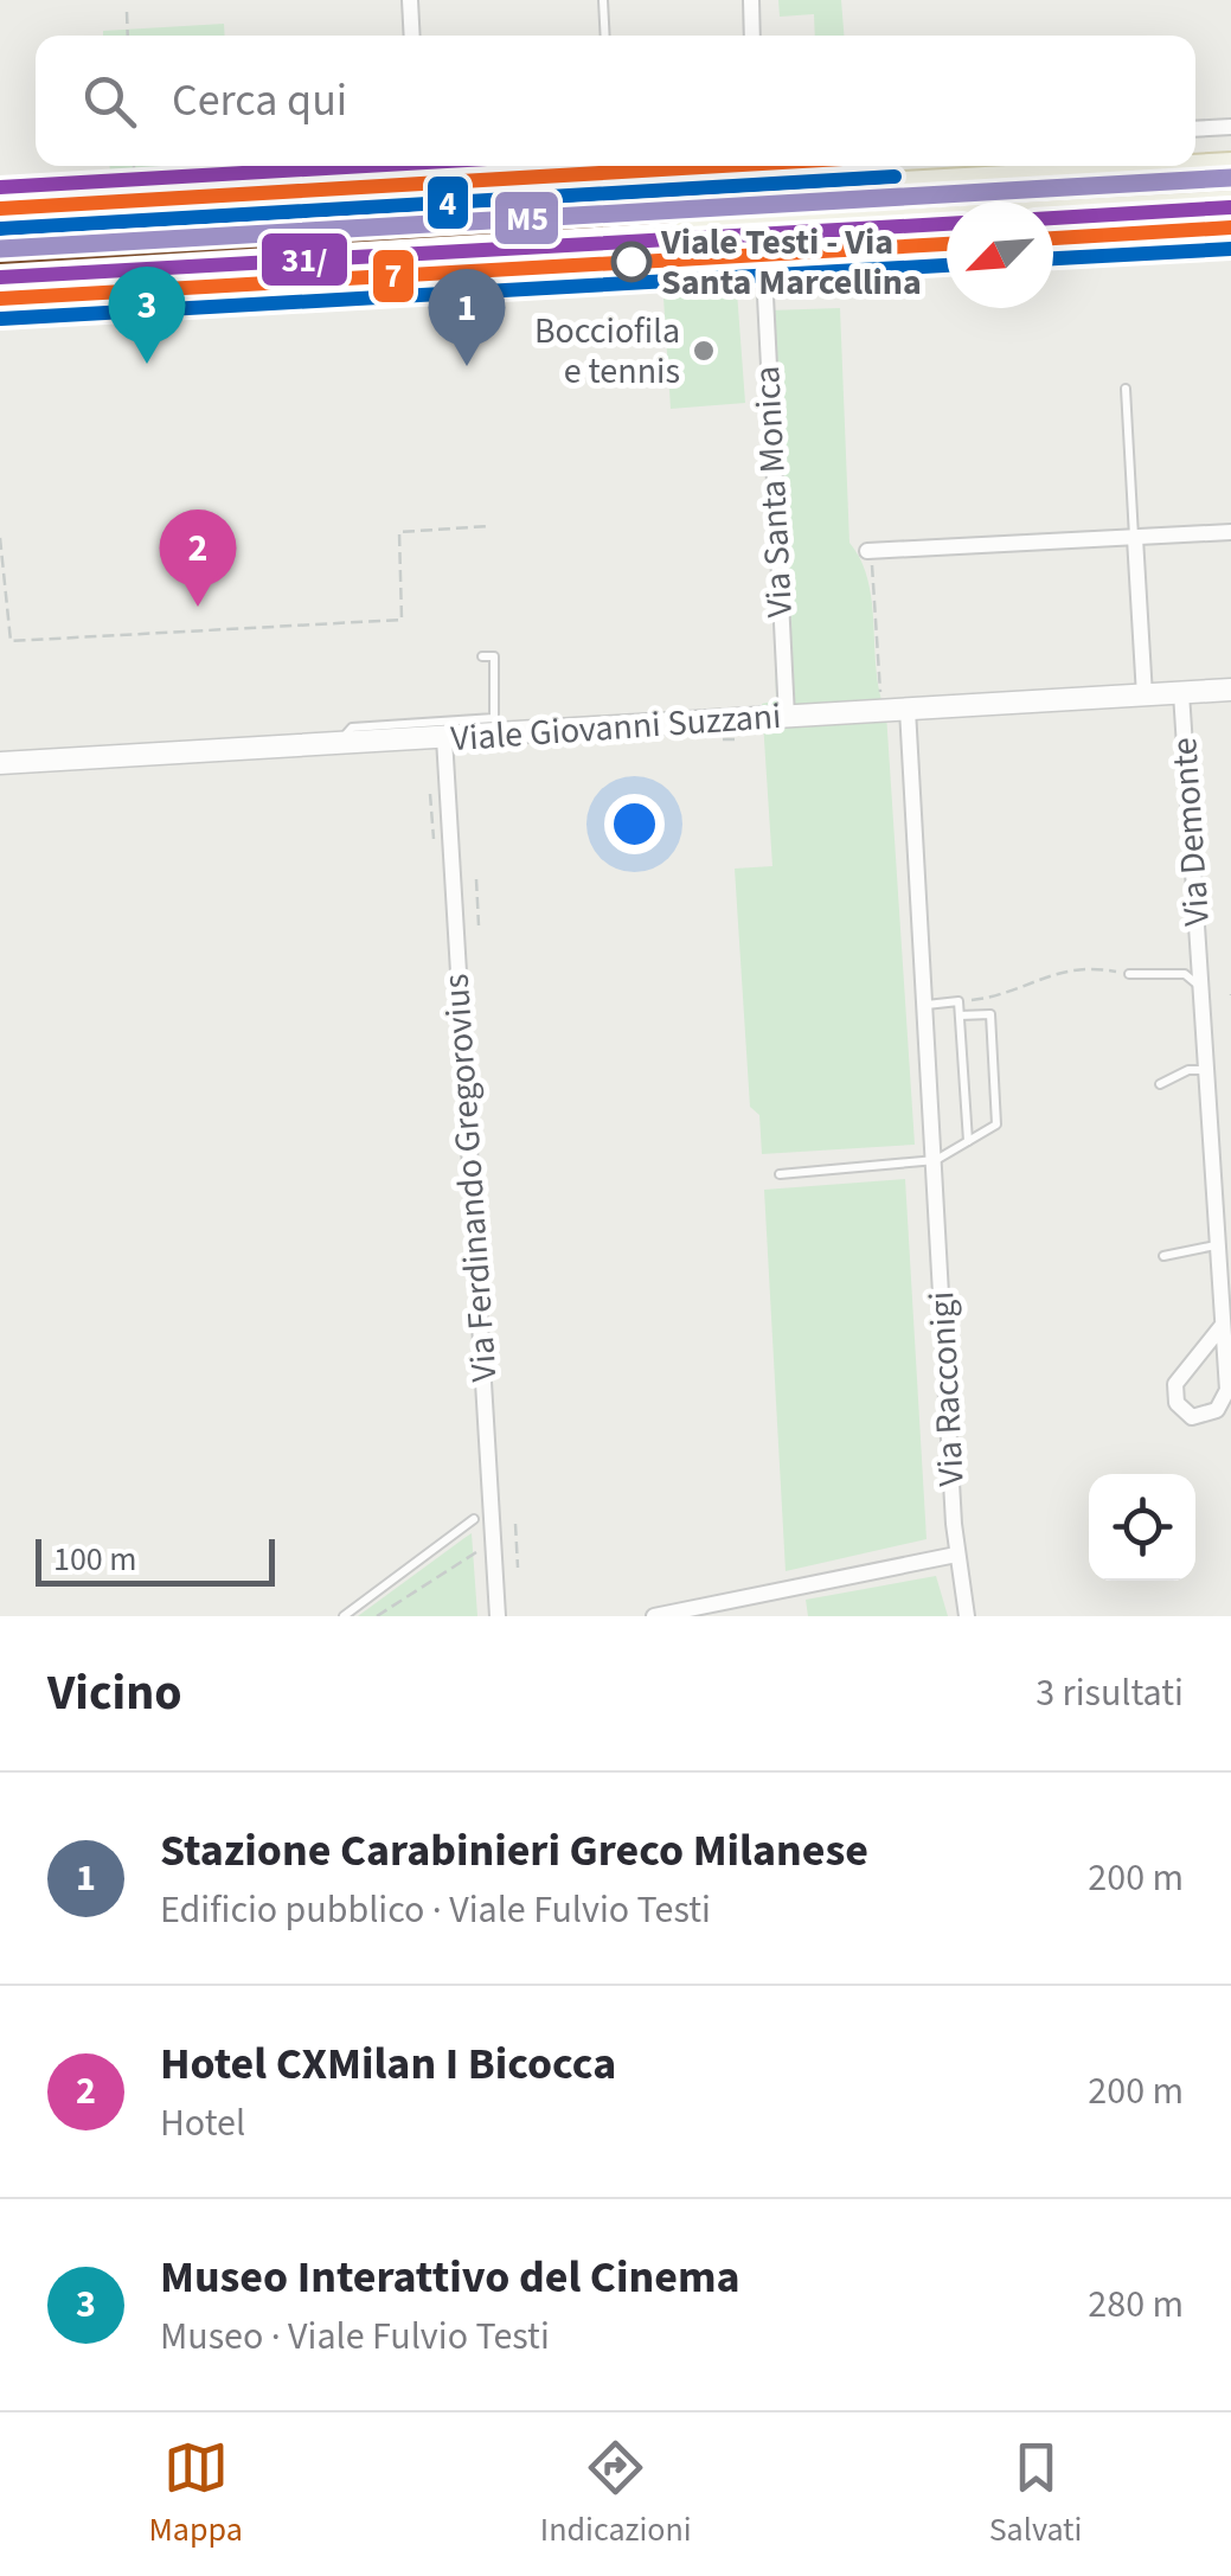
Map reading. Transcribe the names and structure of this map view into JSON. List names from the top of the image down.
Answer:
{
  "streets": {
    "street": [
      "Via Santa Monica",
      "Viale Giovanni Suzzani",
      "Via Demonte",
      "Via Ferdinando Gregorovius",
      "Via Racconigi"
    ]
  },
  "crossings": [
    ["Via Santa Monica", "Viale Giovanni Suzzani"],
    ["Viale Giovanni Suzzani", "Via Demonte"],
    ["Viale Giovanni Suzzani", "Via Ferdinando Gregorovius"],
    ["Viale Giovanni Suzzani", "Via Racconigi"]
  ],
  "places": ["Viale Testi - Via Santa Marcellina", "Bocciofila e tennis"],
  "lines": [
    "transit line 7",
    "transit line 31/",
    "transit line 4",
    "transit line M5"
  ],
  "scale_bar": "100 m",
  "north": "bottom left",
  "page": {
    "search": "Cerca qui",
    "pins": ["3", "1", "2"],
    "scale": "100 m",
    "heading": ["Vicino", "3 risultati"],
    "list": [
      {
        "mark": "1",
        "name": "Stazione Carabinieri Greco Milanese",
        "note": "Edificio pubblico · Viale Fulvio Testi",
        "value": "200 m"
      },
      {
        "mark": "2",
        "name": "Hotel CXMilan I Bicocca",
        "note": "Hotel",
        "value": "200 m"
      },
      {
        "mark": "3",
        "name": "Museo Interattivo del Cinema",
        "note": "Museo · Viale Fulvio Testi",
        "value": "280 m"
      }
    ],
    "nav": ["Mappa", "Indicazioni", "Salvati"]
  }
}
